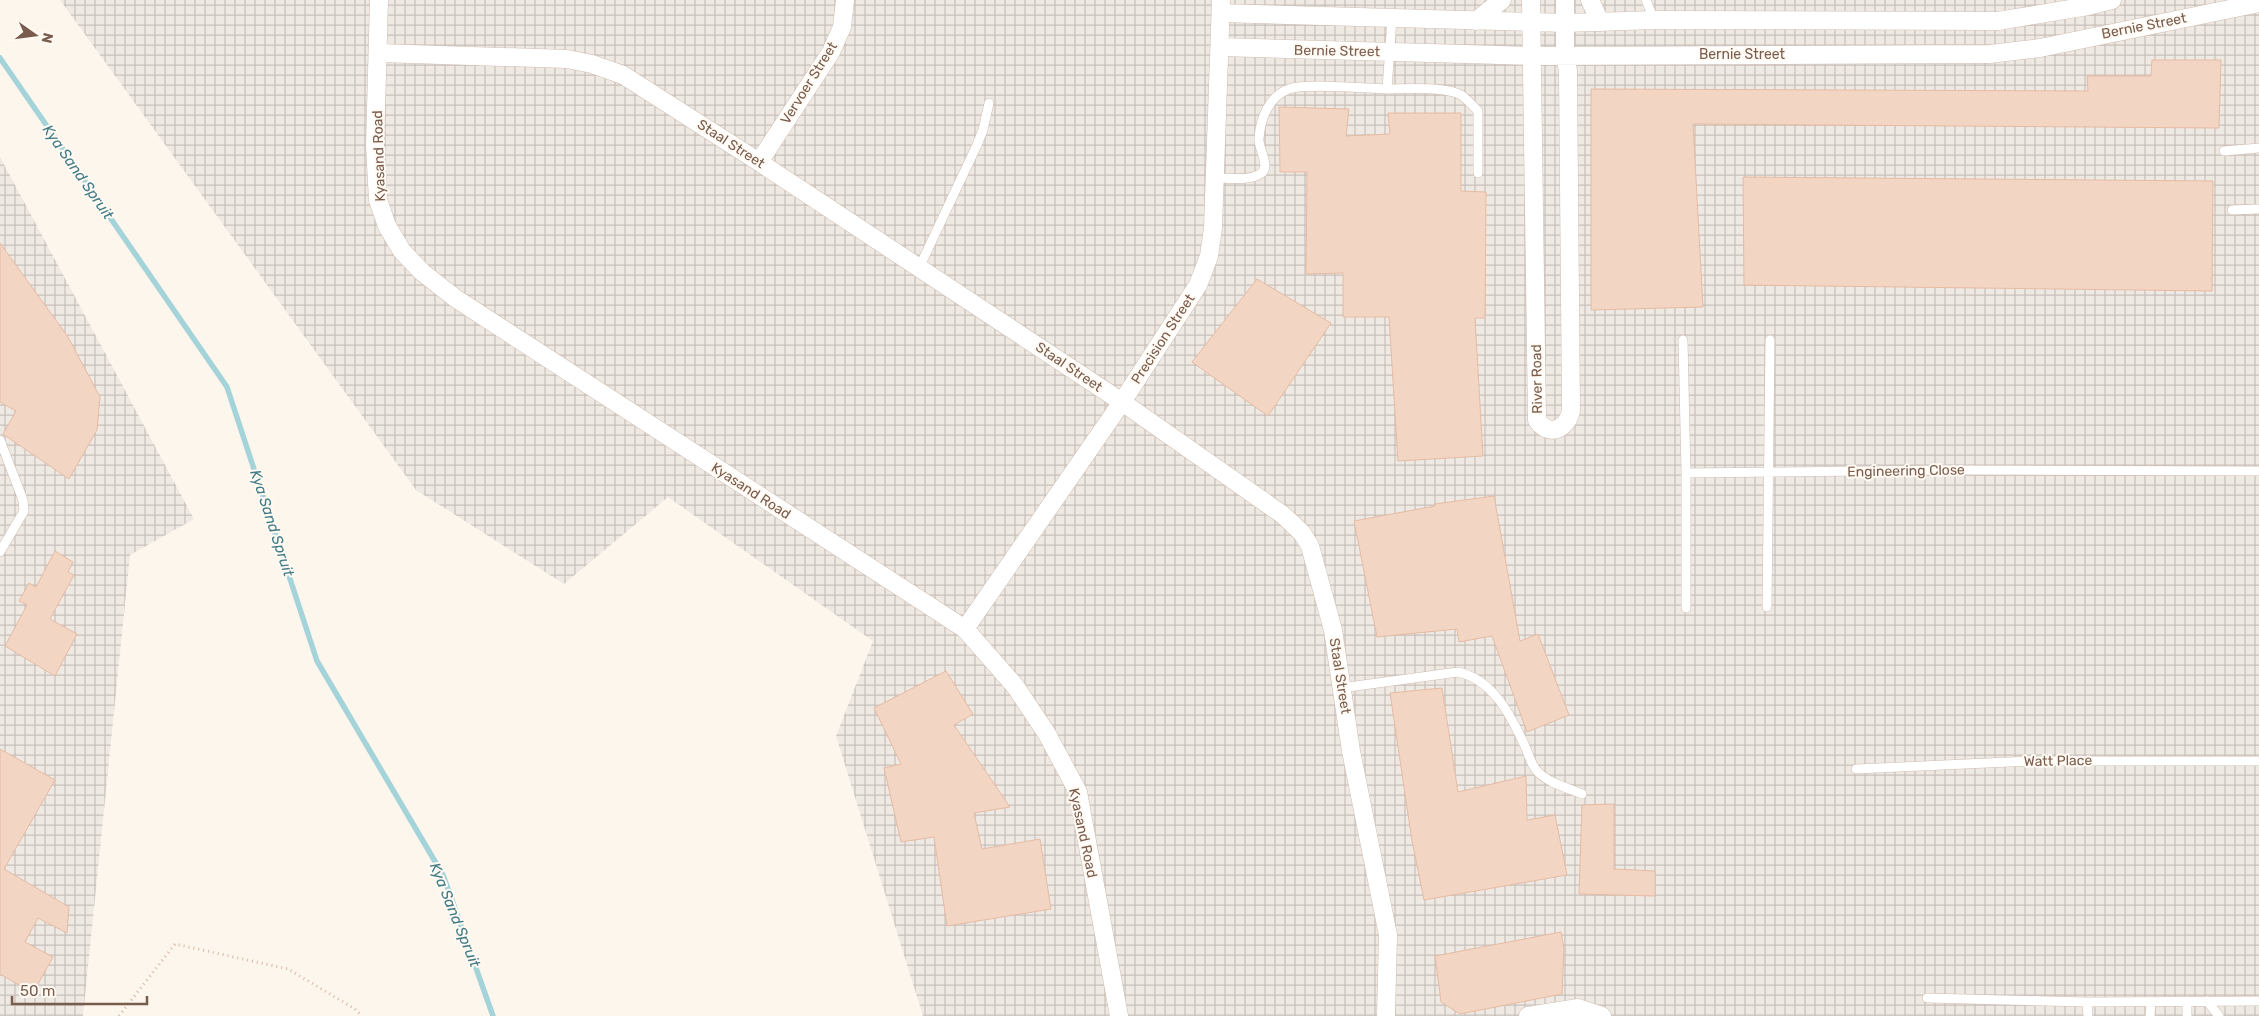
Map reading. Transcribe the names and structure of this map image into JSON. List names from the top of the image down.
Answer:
{
  "streets": {
    "street": [
      "Bernie Street",
      "Vervoer Street",
      "Staal Street",
      "Kyasand Road",
      "Precision Street",
      "River Road"
    ],
    "lane": ["Engineering Close", "Watt Place"]
  },
  "crossings": [
    ["Bernie Street", "Precision Street"],
    ["Bernie Street", "River Road"],
    ["Vervoer Street", "Staal Street"],
    ["Staal Street", "Kyasand Road"],
    ["Staal Street", "Precision Street"],
    ["Kyasand Road", "Precision Street"]
  ],
  "water": ["Kya Sand Spruit"],
  "scale_bar": "50 m",
  "north": "right"
}
